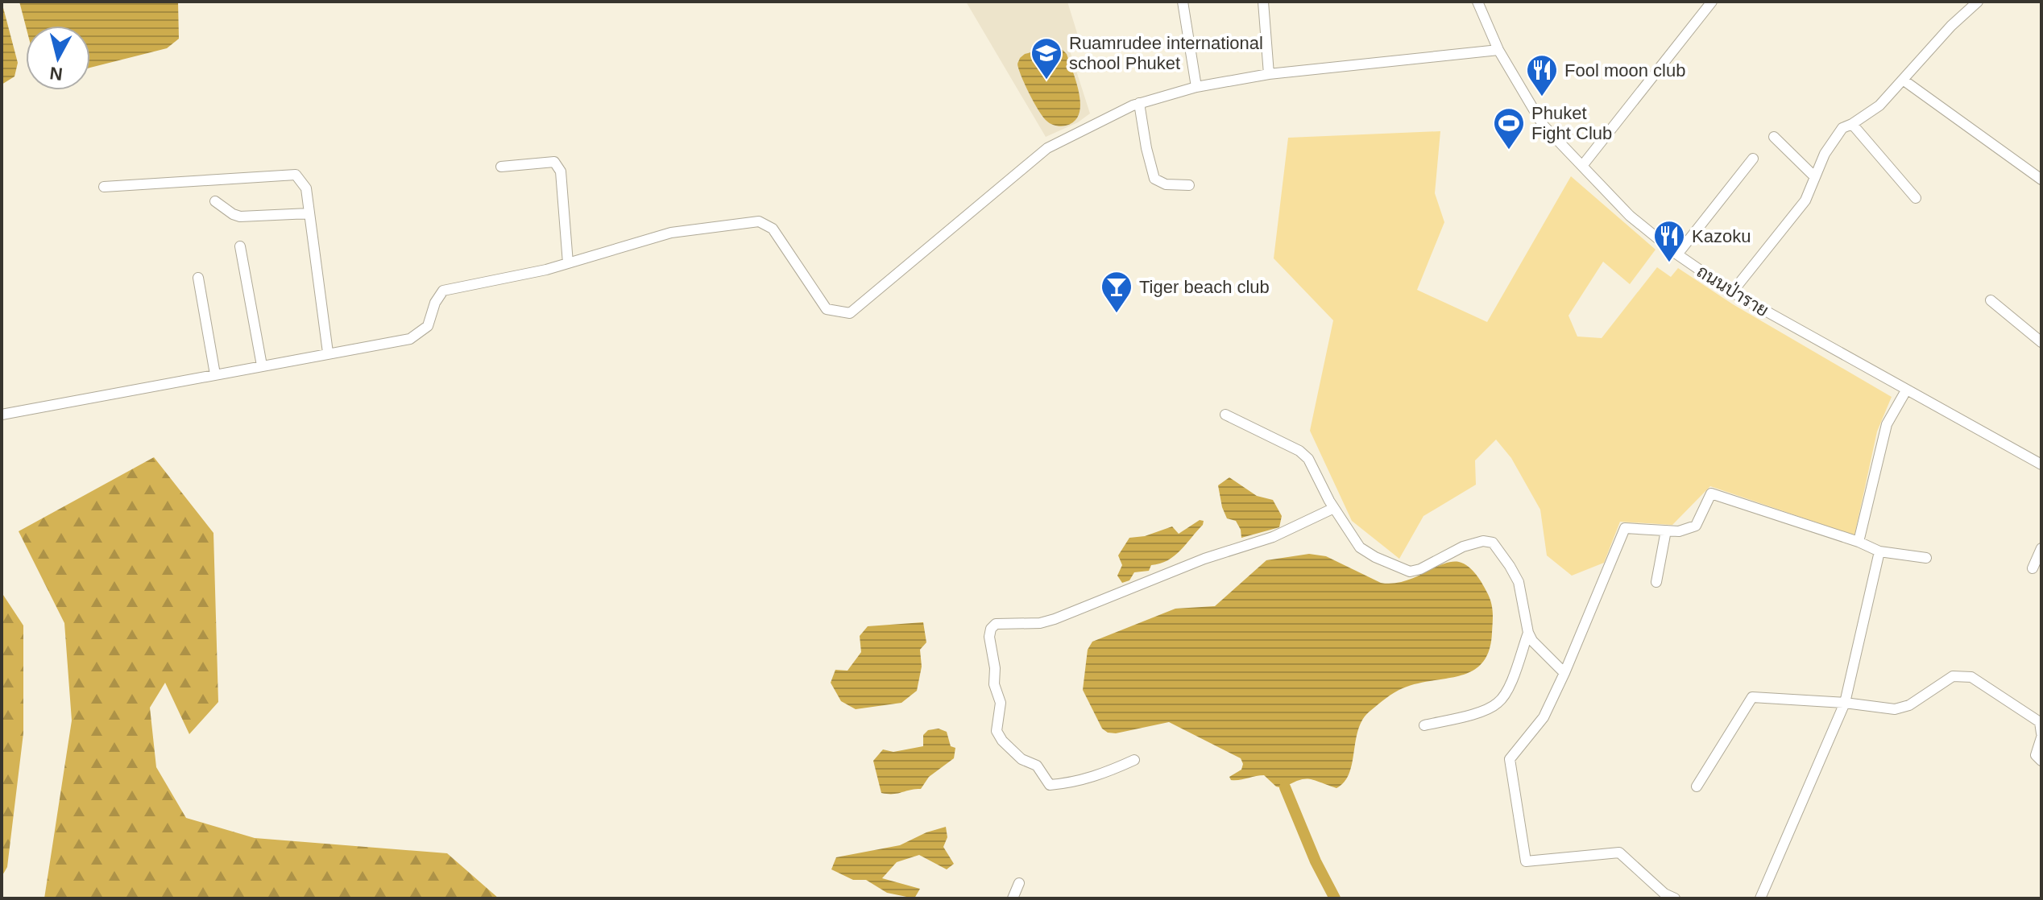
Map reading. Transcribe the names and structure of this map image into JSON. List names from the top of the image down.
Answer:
{
  "streets": {
    "street": ["ถนนป่าราย"]
  },
  "places": {
    "school or university": ["Ruamrudee international school Phuket"],
    "restaurant": ["Fool moon club", "Kazoku"],
    "sports": ["Phuket Fight Club"],
    "bar": ["Tiger beach club"]
  },
  "north": "bottom"
}
